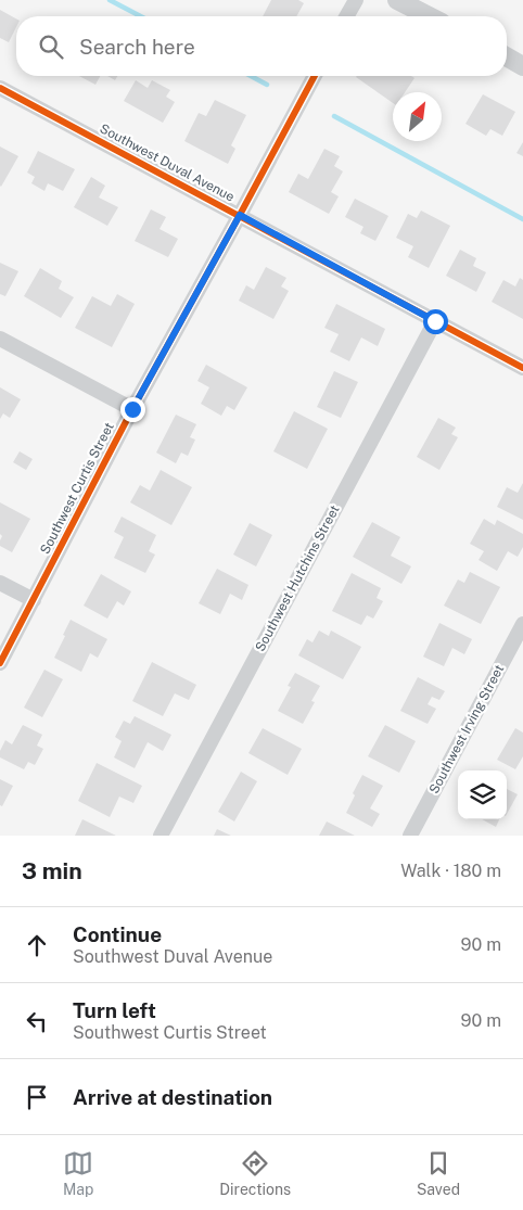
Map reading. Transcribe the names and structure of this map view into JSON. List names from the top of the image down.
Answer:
{
  "streets": {
    "street": [
      "Southwest Duval Avenue",
      "Southwest Curtis Street",
      "Southwest Hutchins Street",
      "Southwest Irving Street"
    ]
  },
  "crossings": [
    ["Southwest Duval Avenue", "Southwest Curtis Street"],
    ["Southwest Duval Avenue", "Southwest Hutchins Street"]
  ],
  "north": "top right",
  "page": {
    "search": "Search here",
    "heading": ["3 min", "Walk · 180 m"],
    "list": [
      ["Continue", "Southwest Duval Avenue", "90 m"],
      ["Turn left", "Southwest Curtis Street", "90 m"],
      "Arrive at destination"
    ],
    "nav": ["Map", "Directions", "Saved"]
  }
}
